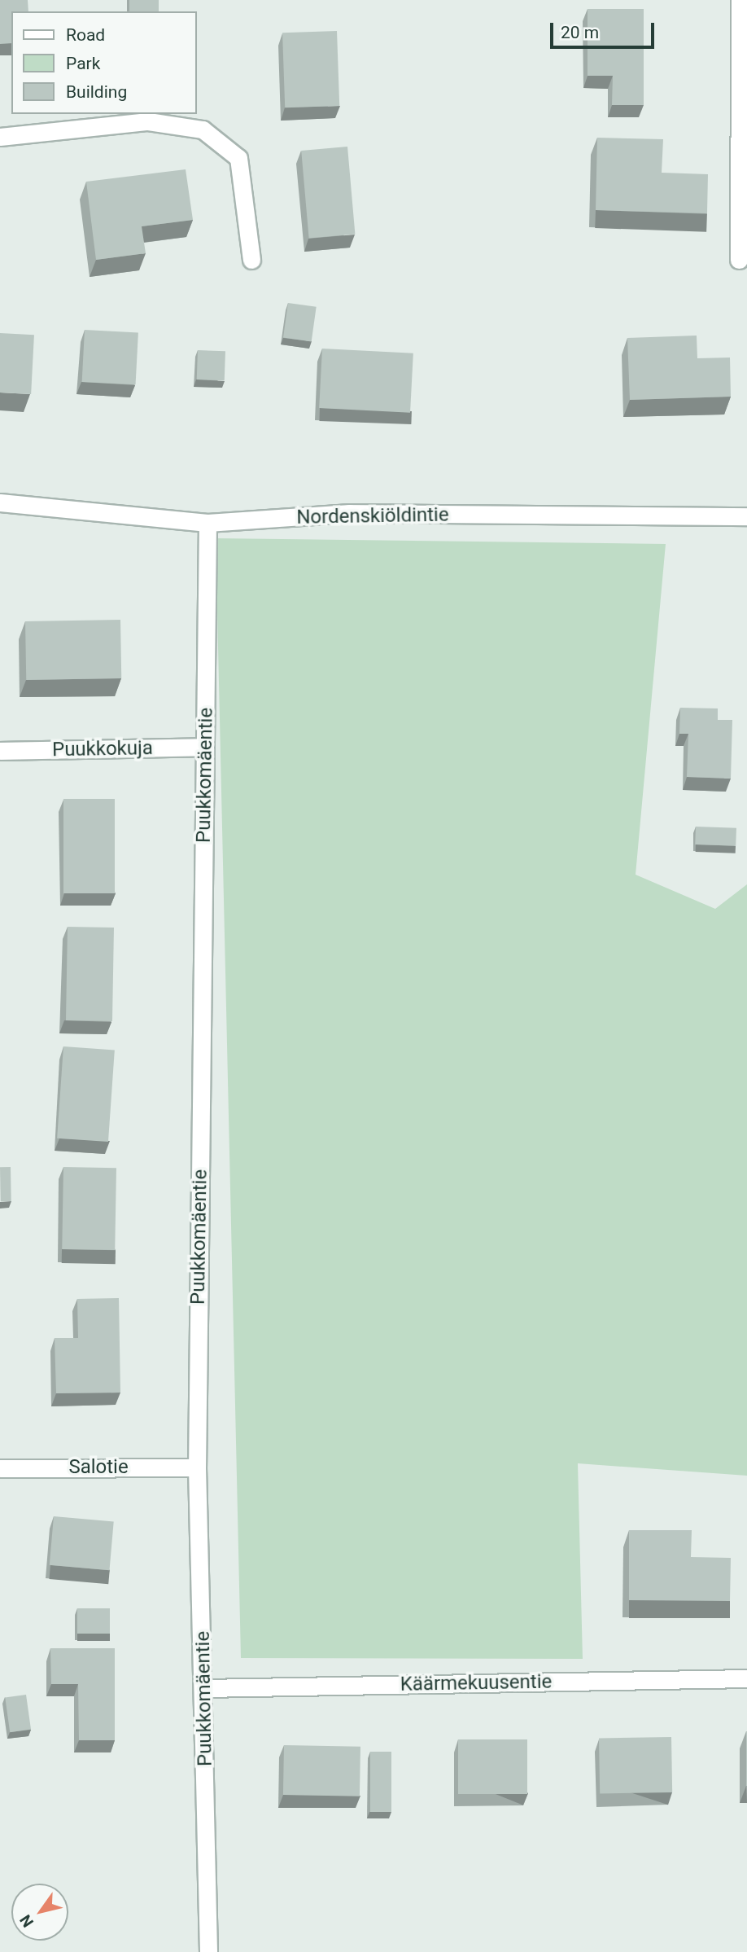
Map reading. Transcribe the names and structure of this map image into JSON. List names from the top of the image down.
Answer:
{
  "streets": {
    "street": [
      "Nordenskiöldintie",
      "Puukkokuja",
      "Puukkomäentie",
      "Salotie",
      "Käärmekuusentie"
    ]
  },
  "crossings": [
    ["Nordenskiöldintie", "Puukkomäentie"],
    ["Puukkokuja", "Puukkomäentie"],
    ["Puukkomäentie", "Salotie"],
    ["Puukkomäentie", "Käärmekuusentie"]
  ],
  "legend": ["Road", "Park", "Building"],
  "scale_bar": "20 m",
  "north": "bottom left"
}
